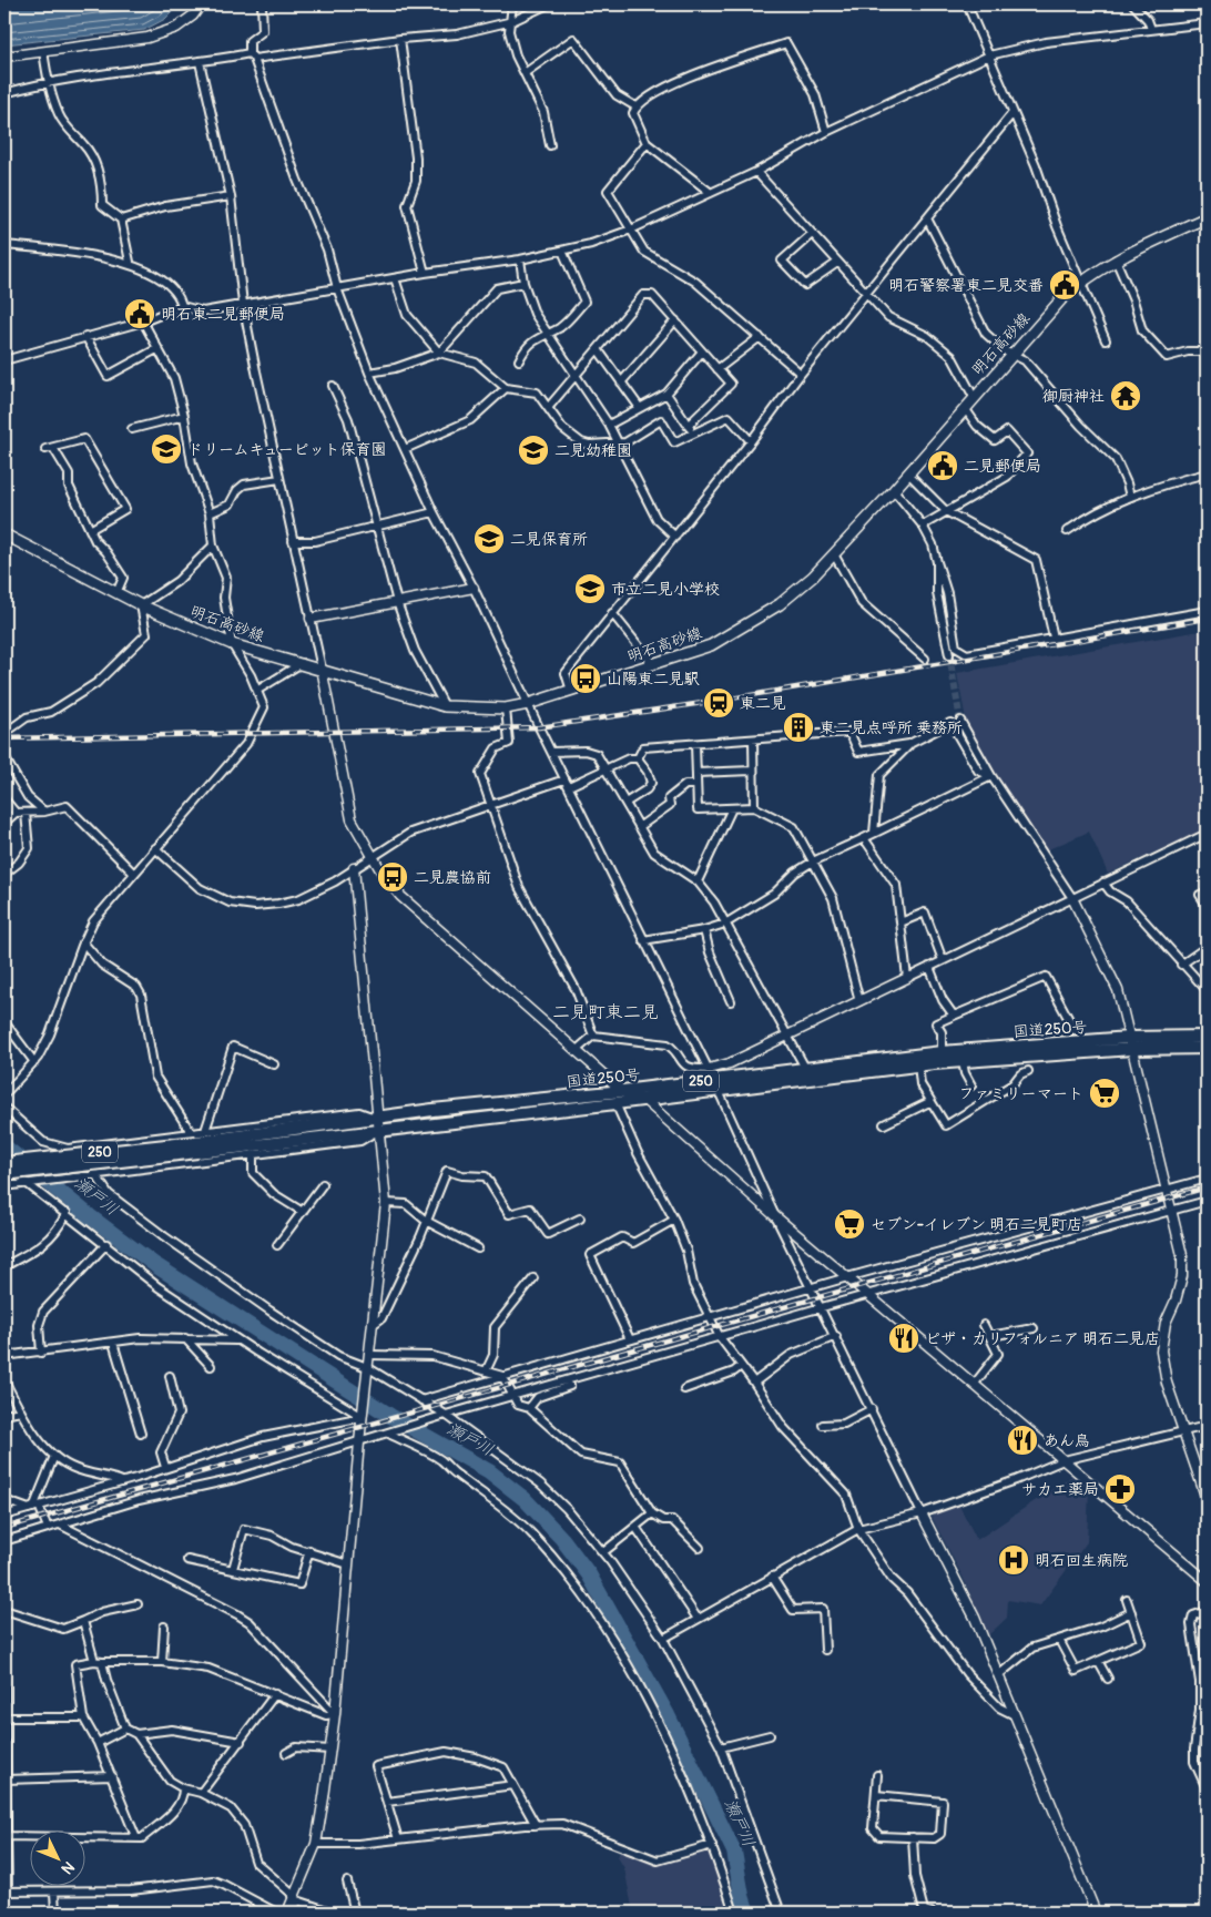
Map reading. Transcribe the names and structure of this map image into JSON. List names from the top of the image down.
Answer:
{
  "streets": {
    "highway": ["国道250号", "250"],
    "main road": ["明石高砂線"]
  },
  "districts": ["二見町東二見"],
  "water": ["瀬戸川"],
  "places": {
    "public building": ["明石警察署東二見交番", "明石東二見郵便局", "二見郵便局"],
    "temple": ["御厨神社"],
    "school or university": [
      "ドリームキューピット保育園",
      "二見幼稚園",
      "二見保育所",
      "市立二見小学校"
    ],
    "bus stop": ["山陽東二見駅", "二見農協前"],
    "station": ["東二見"],
    "building": ["東二見点呼所 乗務所"],
    "supermarket": ["ファミリーマート", "セブン-イレブン 明石二見町店"],
    "restaurant": ["ピザ・カリフォルニア 明石二見店", "あん鳥"],
    "pharmacy": ["サカエ薬局"],
    "hospital": ["明石回生病院"]
  },
  "north": "bottom right"
}
